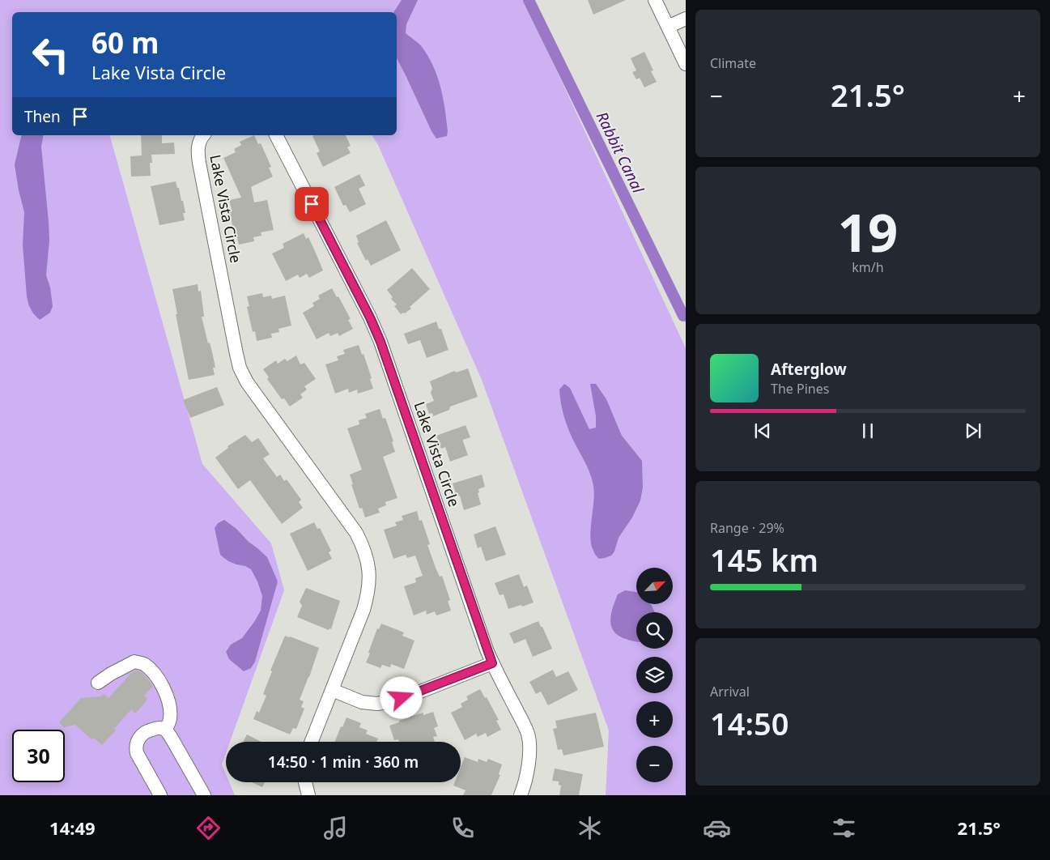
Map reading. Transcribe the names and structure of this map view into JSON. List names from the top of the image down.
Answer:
{
  "streets": {
    "street": ["Lake Vista Circle"]
  },
  "water": ["Rabbit Canal"],
  "north": "top right",
  "page": {
    "tile": [
      "Climate",
      ["19", "km/h"],
      ["Range · 29%", "145 km"],
      ["Arrival", "14:50"]
    ],
    "turn": ["60 m", "Lake Vista Circle"],
    "heat": ["−", "21.5°", "+"],
    "then": "Then",
    "song": ["Afterglow", "The Pines"],
    "map_buttons": ["+", "−"],
    "limit": "30",
    "trip": "14:50 · 1 min · 360 m",
    "tabs": ["14:49", "21.5°"]
  }
}
